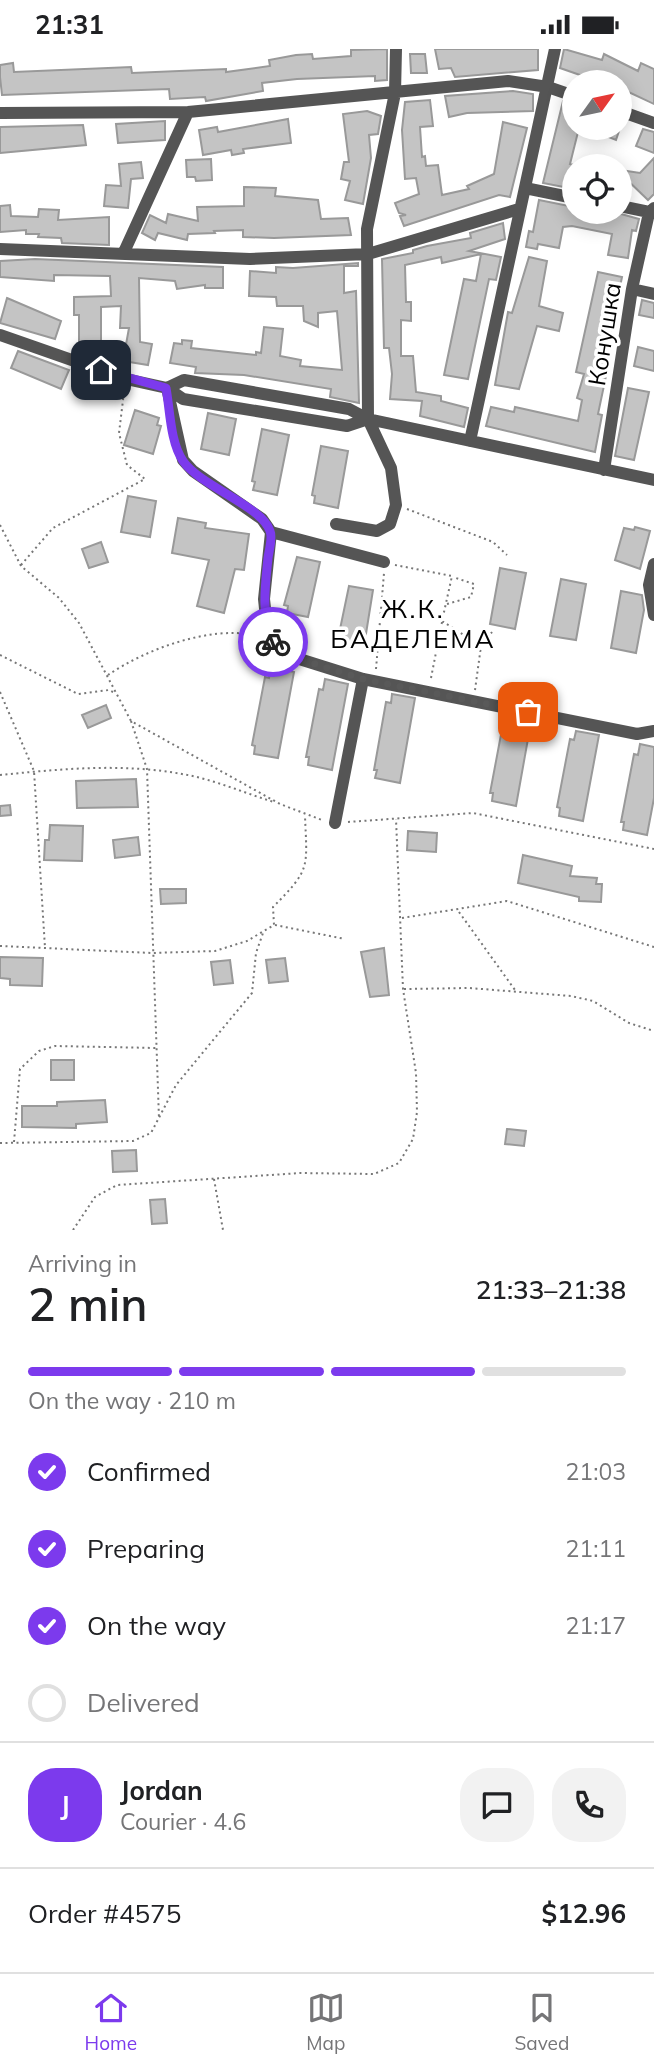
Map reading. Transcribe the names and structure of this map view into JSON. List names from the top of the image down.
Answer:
{
  "streets": {
    "street": ["Конушка"]
  },
  "districts": ["Ж.К. БАДЕЛЕМА"],
  "north": "top right",
  "page": {
    "status": "21:31",
    "heading": ["2 min", "Arriving in", "21:33–21:38"],
    "panel": [
      "Jordan",
      "Courier · 4.6",
      "Order #4575",
      "$12.96"
    ],
    "bar": "On the way · 210 m",
    "list": [
      ["Confirmed", "21:03"],
      ["Preparing", "21:11"],
      ["On the way", "21:17"],
      "Delivered"
    ],
    "round": "J",
    "tabs": ["Home", "Map", "Saved"]
  }
}
